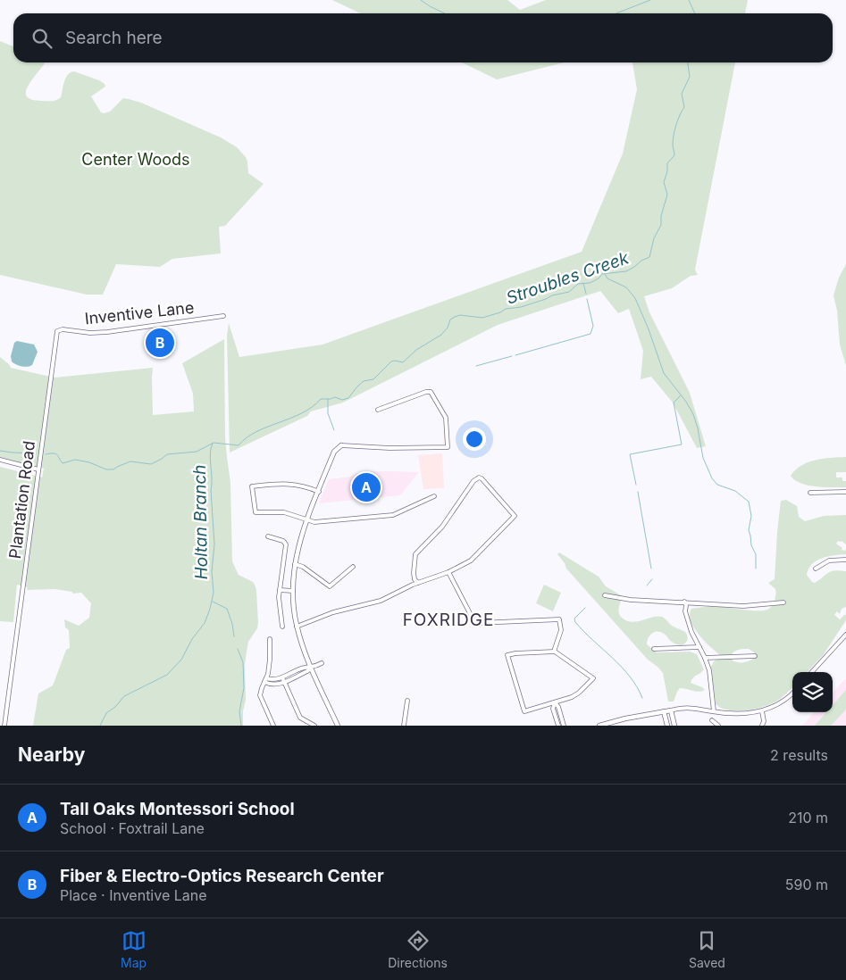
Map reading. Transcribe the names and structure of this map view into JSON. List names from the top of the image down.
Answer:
{
  "streets": {
    "street": ["Inventive Lane", "Plantation Road"]
  },
  "crossings": [
    ["Inventive Lane", "Plantation Road"]
  ],
  "districts": ["FOXRIDGE"],
  "water": ["Stroubles Creek", "Holtan Branch"],
  "parks": ["Center Woods"],
  "page": {
    "search": "Search here",
    "pins": ["B", "A"],
    "heading": ["Nearby", "2 results"],
    "list": [
      {
        "mark": "A",
        "name": "Tall Oaks Montessori School",
        "note": "School · Foxtrail Lane",
        "value": "210 m"
      },
      {
        "mark": "B",
        "name": "Fiber & Electro-Optics Research Center",
        "note": "Place · Inventive Lane",
        "value": "590 m"
      }
    ],
    "nav": ["Map", "Directions", "Saved"]
  }
}
